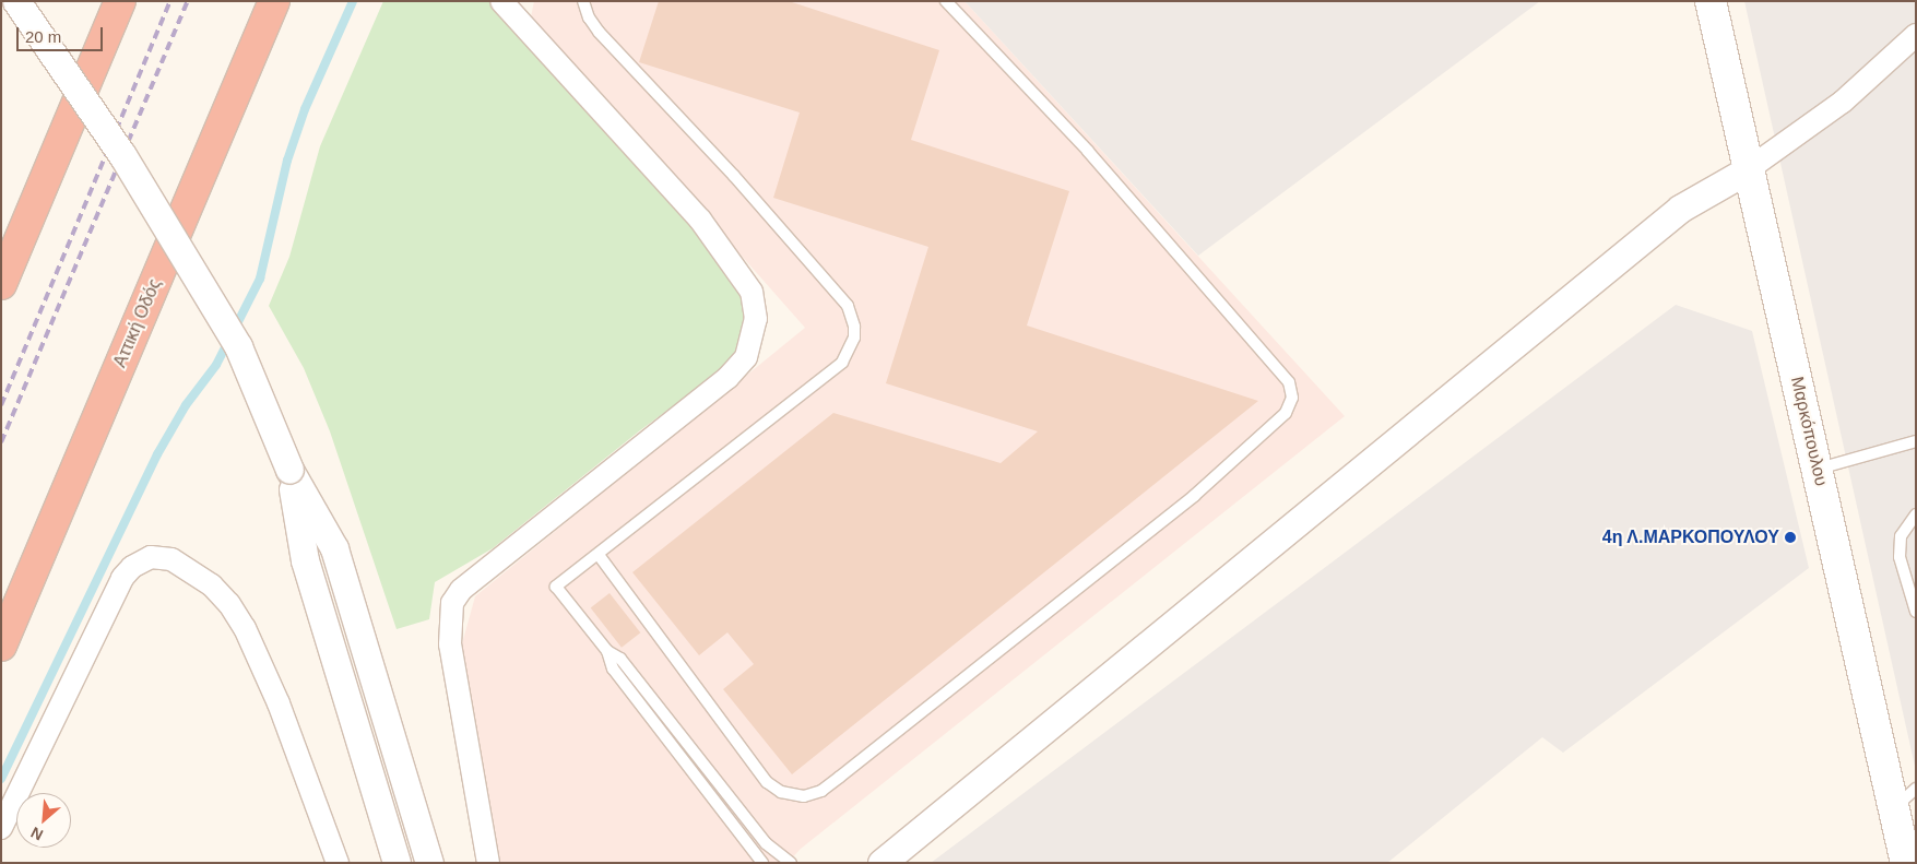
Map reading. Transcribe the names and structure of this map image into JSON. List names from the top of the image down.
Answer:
{
  "streets": {
    "highway": ["Αττική Οδός"],
    "main road": ["Μαρκόπουλου"]
  },
  "places": ["4η Λ.ΜΑΡΚΟΠΟΥΛΟΥ"],
  "scale_bar": "20 m",
  "north": "bottom left"
}
